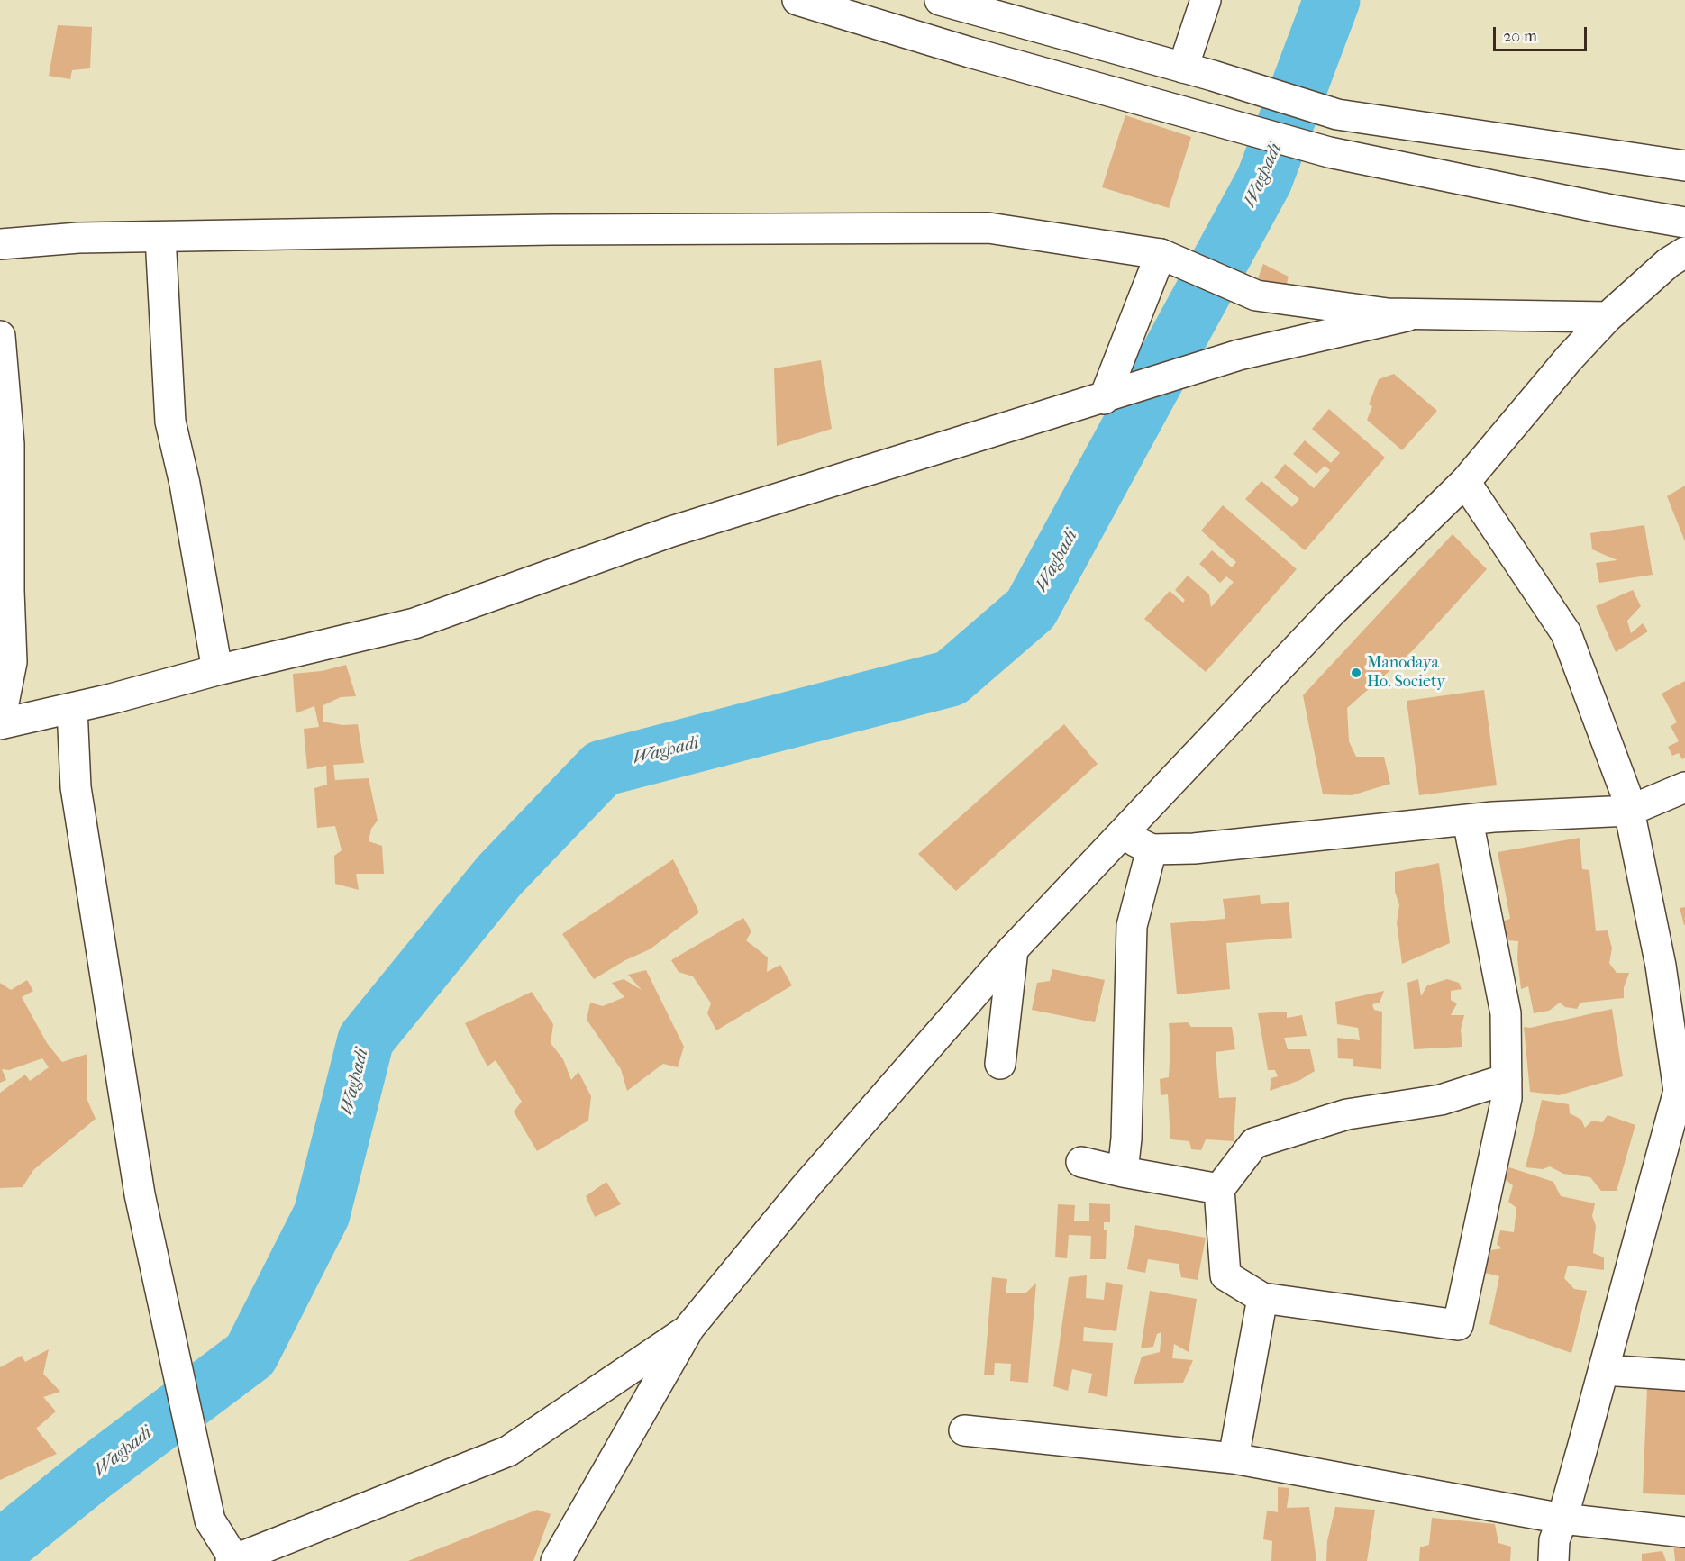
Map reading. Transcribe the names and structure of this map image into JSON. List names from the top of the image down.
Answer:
{
  "water": ["Waghadi"],
  "places": ["Manodaya Ho. Society"],
  "scale_bar": "20 m"
}
